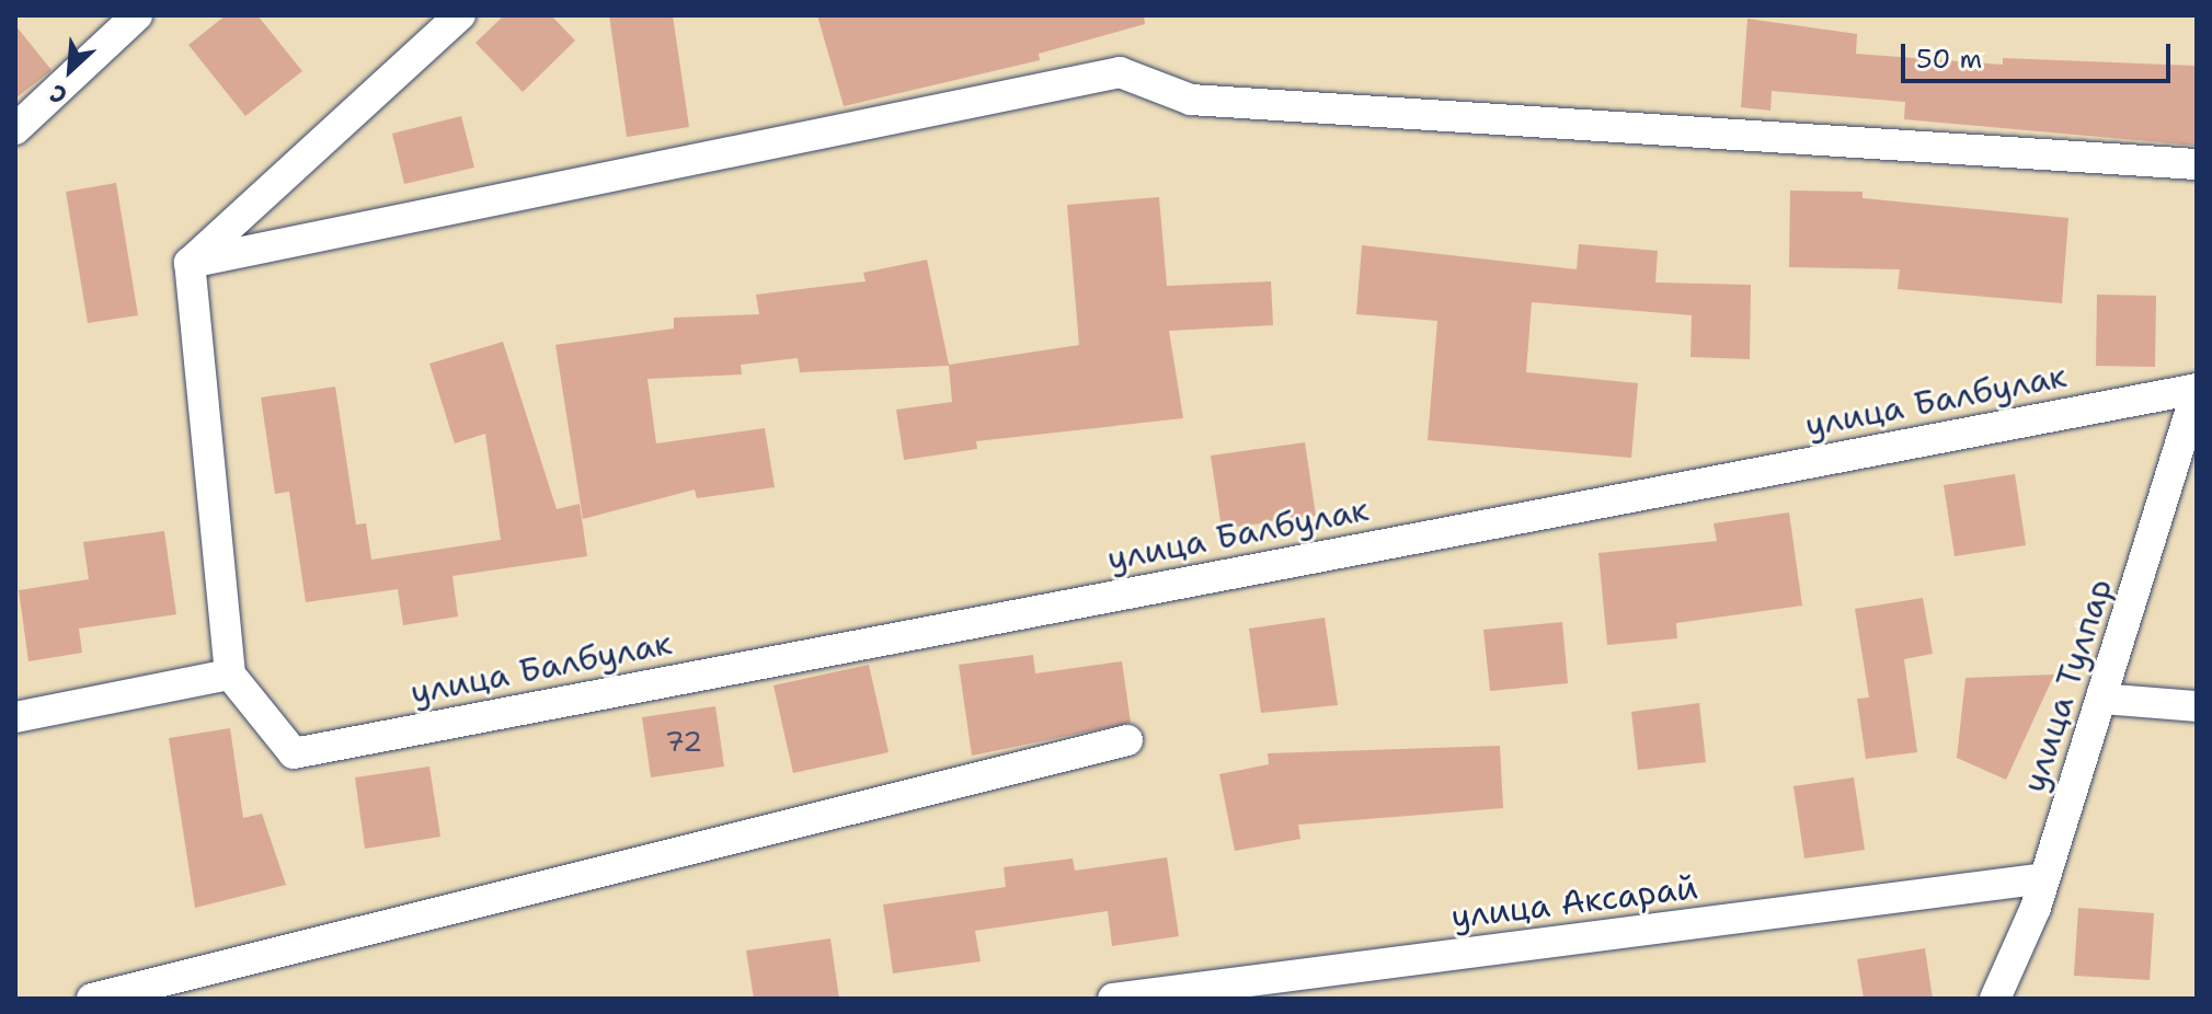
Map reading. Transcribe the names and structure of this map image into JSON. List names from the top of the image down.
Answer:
{
  "streets": {
    "street": ["улица Балбулак", "улица Тулпар", "улица Аксарай"]
  },
  "crossings": [
    ["улица Балбулак", "улица Тулпар"],
    ["улица Тулпар", "улица Аксарай"]
  ],
  "house_numbers": ["72"],
  "scale_bar": "50 m",
  "north": "bottom left"
}
